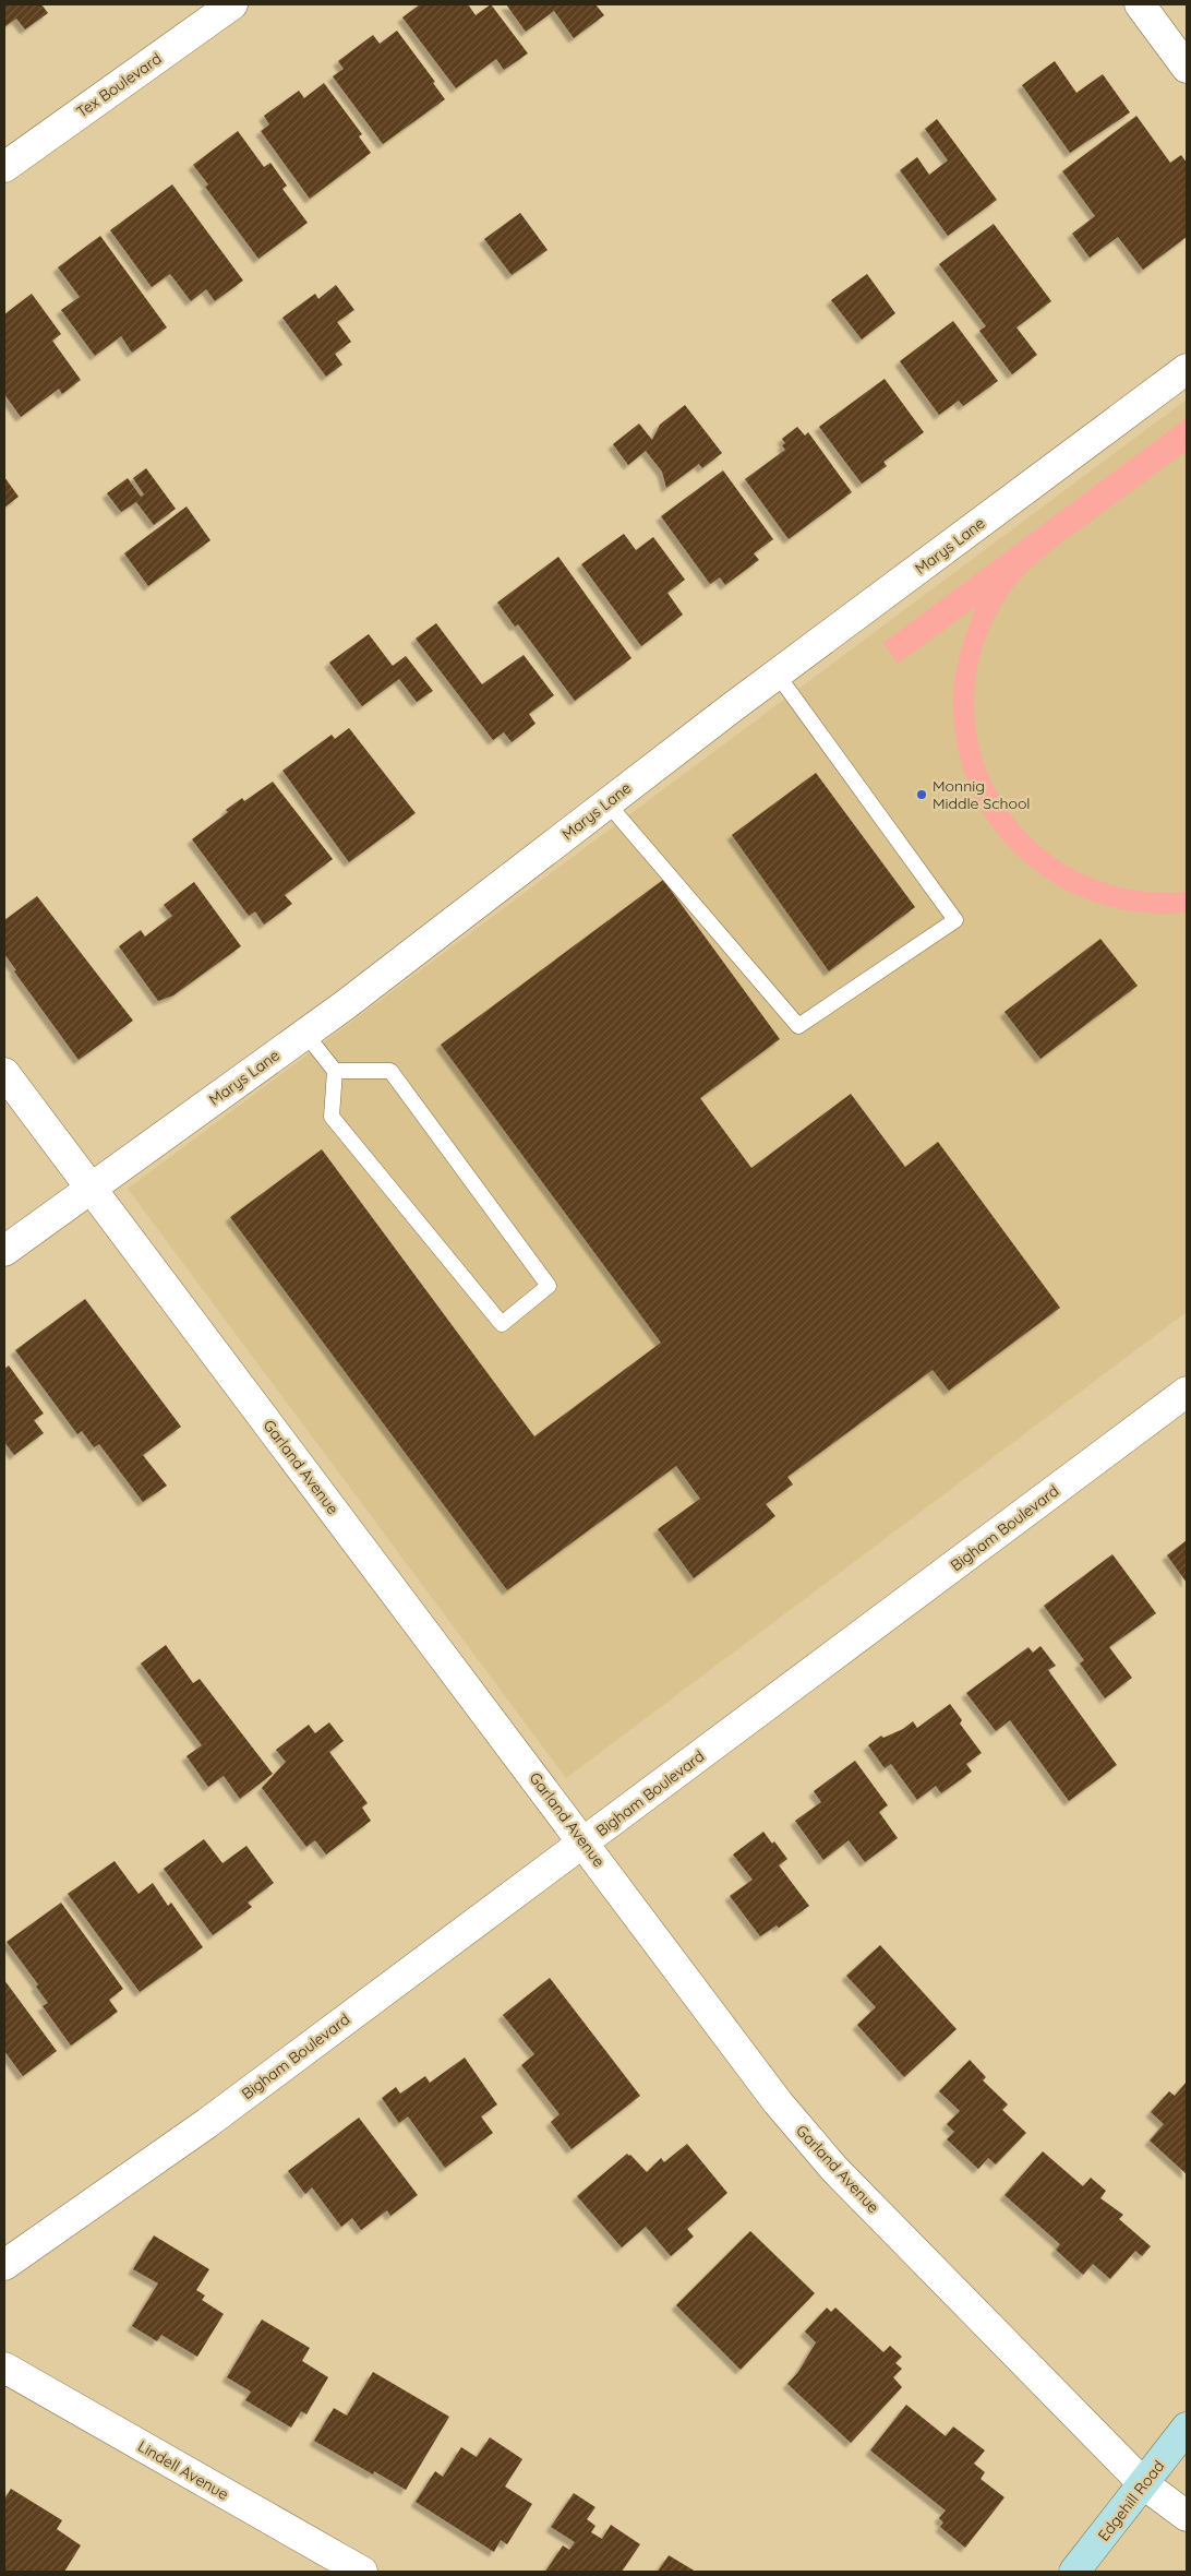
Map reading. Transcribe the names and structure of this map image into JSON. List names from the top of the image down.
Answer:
{
  "streets": {
    "street": [
      "Tex Boulevard",
      "Marys Lane",
      "Garland Avenue",
      "Bigham Boulevard",
      "Lindell Avenue",
      "Edgehill Road"
    ]
  },
  "crossings": [
    ["Marys Lane", "Garland Avenue"],
    ["Garland Avenue", "Bigham Boulevard"],
    ["Garland Avenue", "Edgehill Road"]
  ],
  "places": ["Monnig Middle School"]
}
